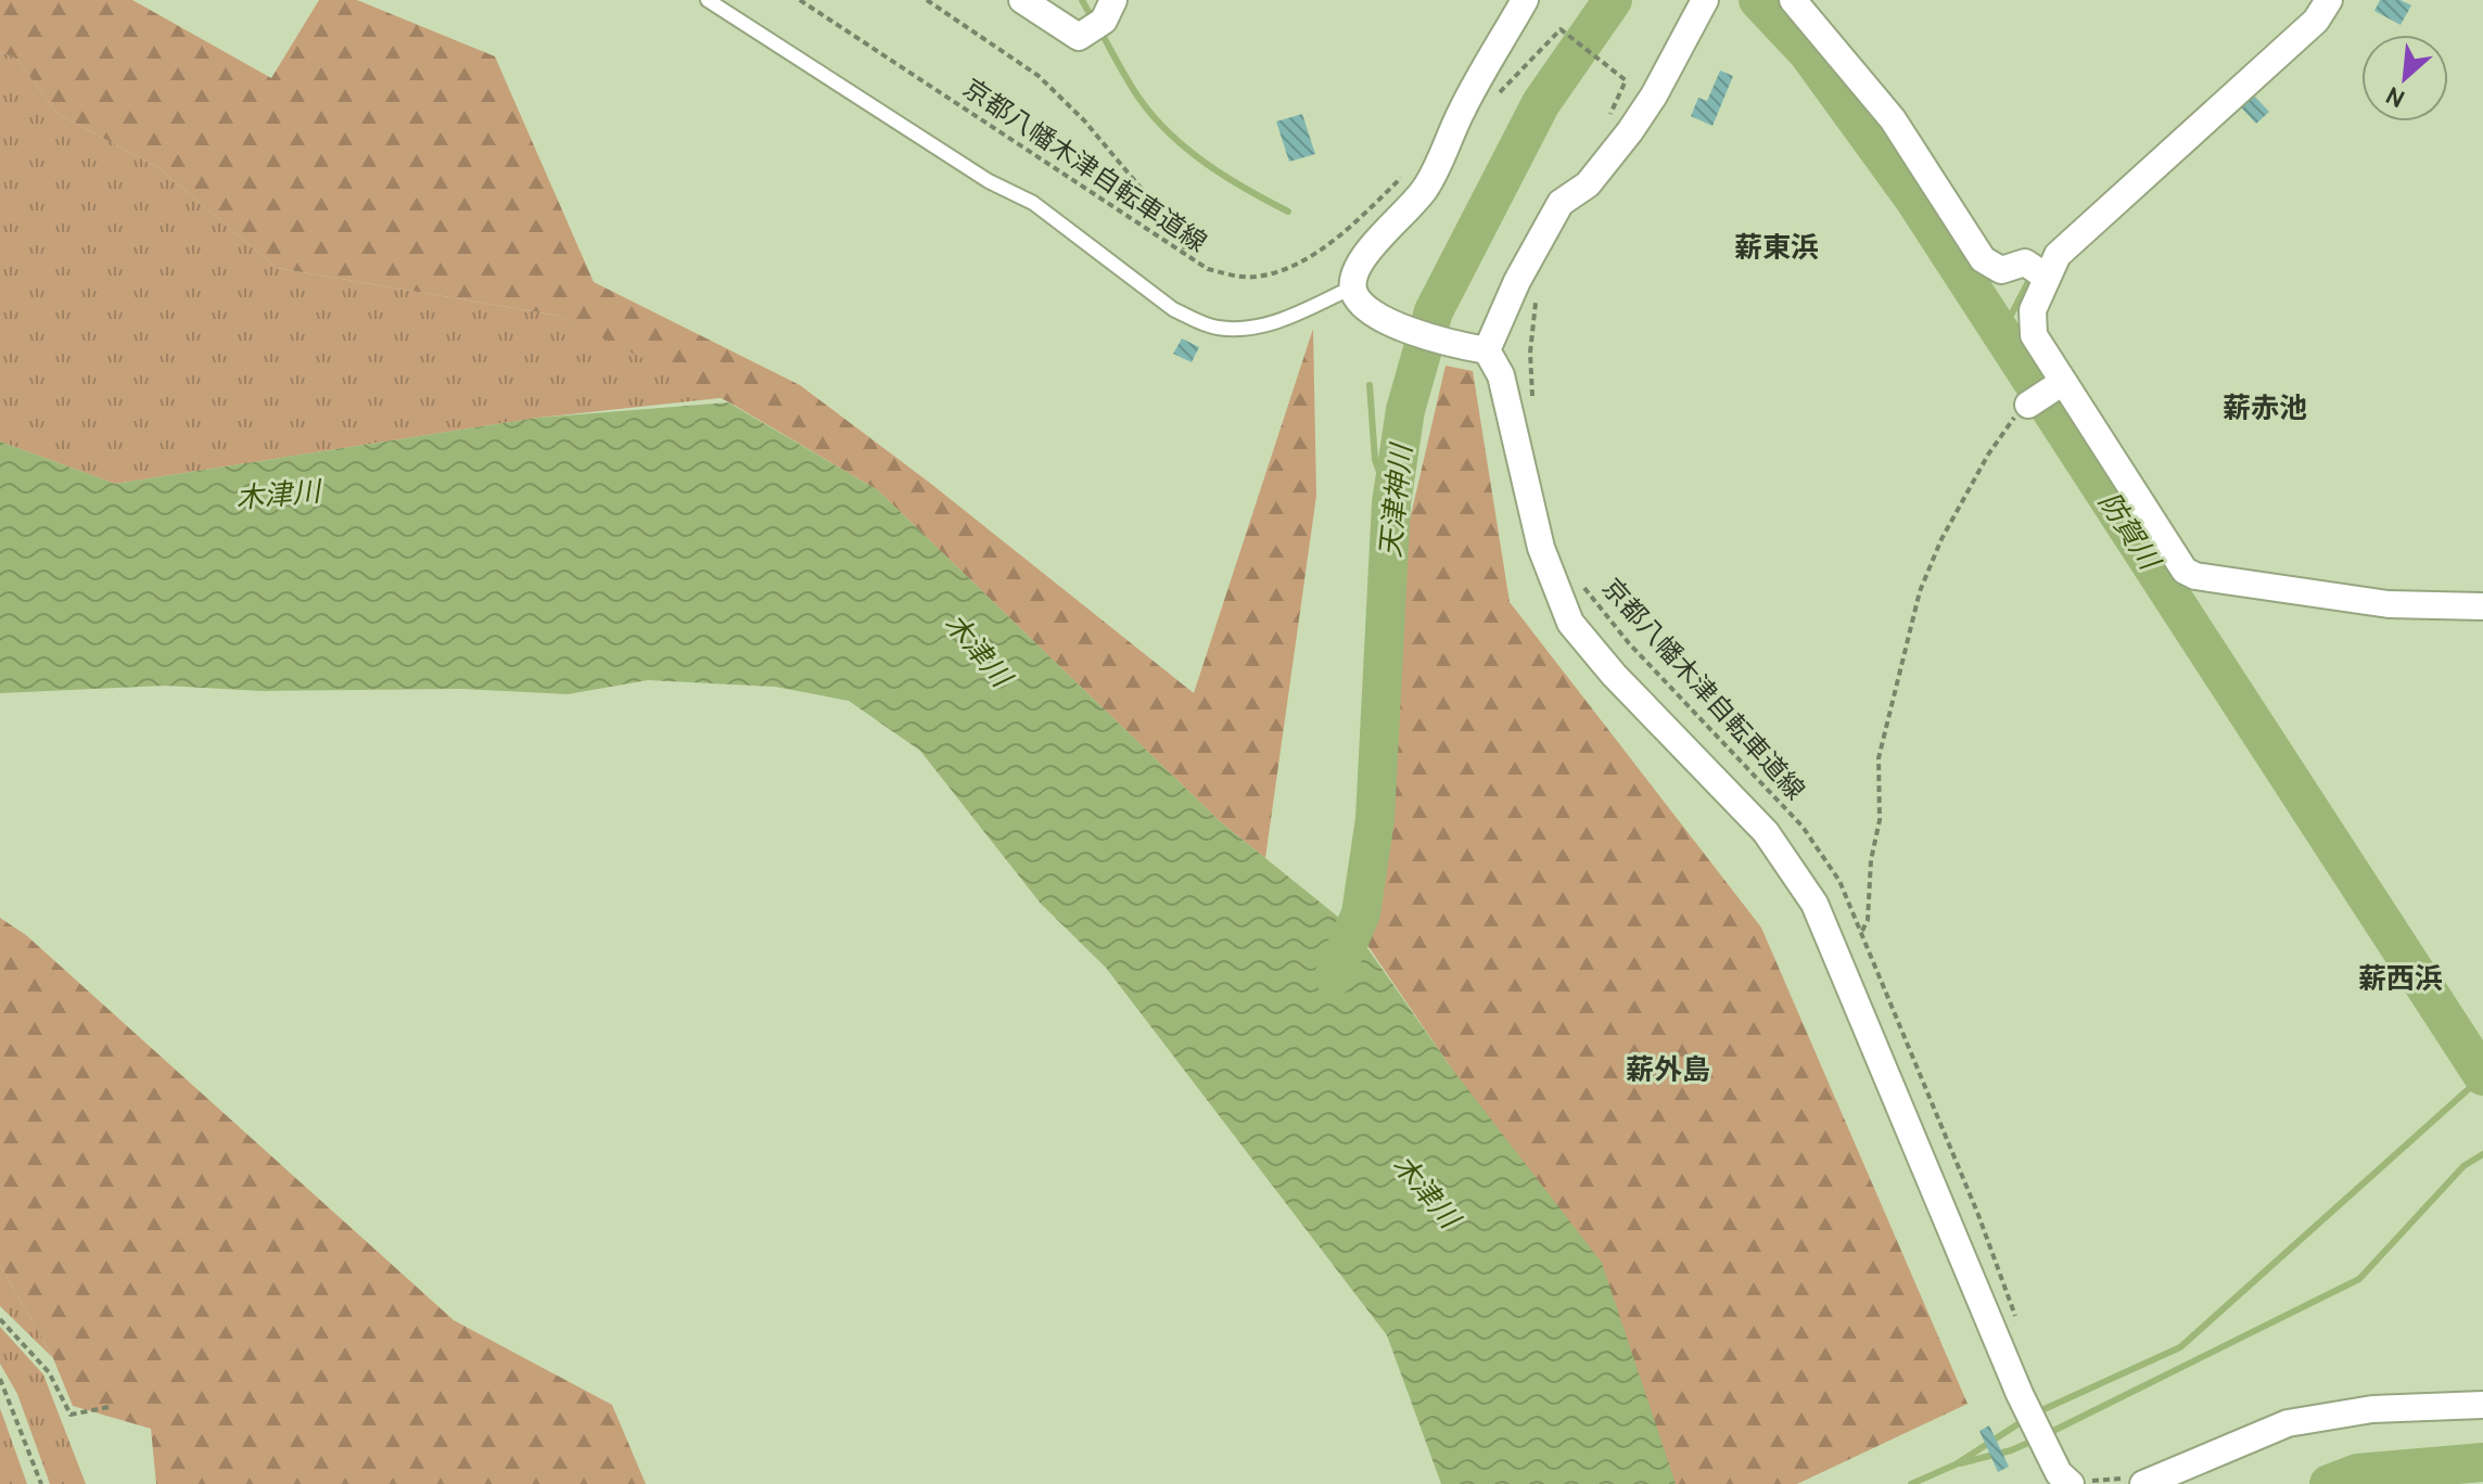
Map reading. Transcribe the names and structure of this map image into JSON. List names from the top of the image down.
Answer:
{
  "streets": {
    "path": ["京都八幡木津自転車道線"]
  },
  "districts": [
    "薪東浜",
    "薪赤池",
    "薪西浜",
    "薪外島"
  ],
  "water": ["木津川", "天津神川", "防賀川"],
  "north": "bottom left"
}
